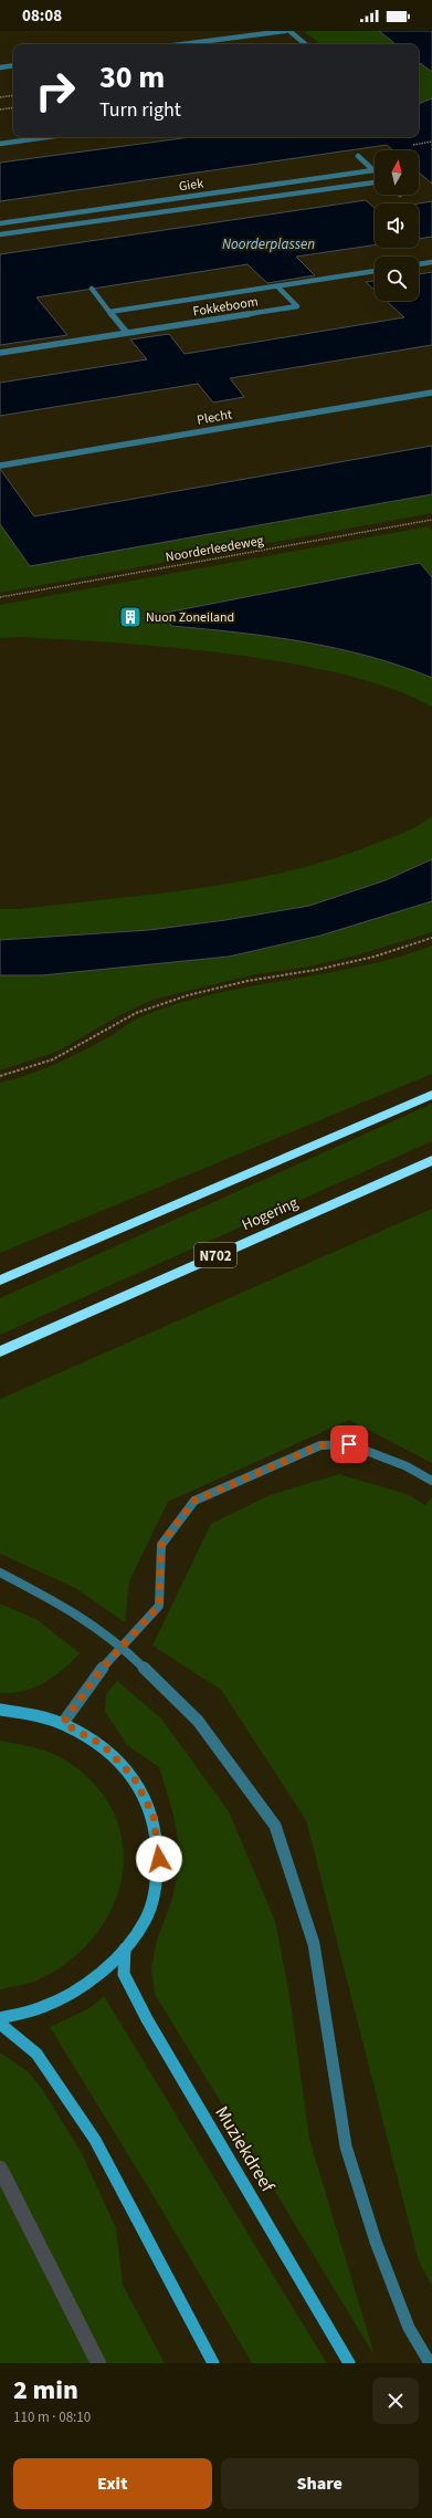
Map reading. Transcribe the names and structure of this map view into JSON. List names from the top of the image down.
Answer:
{
  "streets": {
    "highway": ["Hogering", "N702"],
    "main road": ["Muziekdreef"],
    "street": ["Giek", "Fokkeboom", "Plecht"],
    "path": ["Noorderleedeweg"]
  },
  "water": ["Noorderplassen"],
  "places": {
    "building": ["Nuon Zoneiland"]
  },
  "north": "top",
  "page": {
    "status": "08:08",
    "turn": ["30 m", "Turn right"],
    "heading": ["2 min", "110 m · 08:10"],
    "buttons": ["Exit", "Share"]
  }
}
